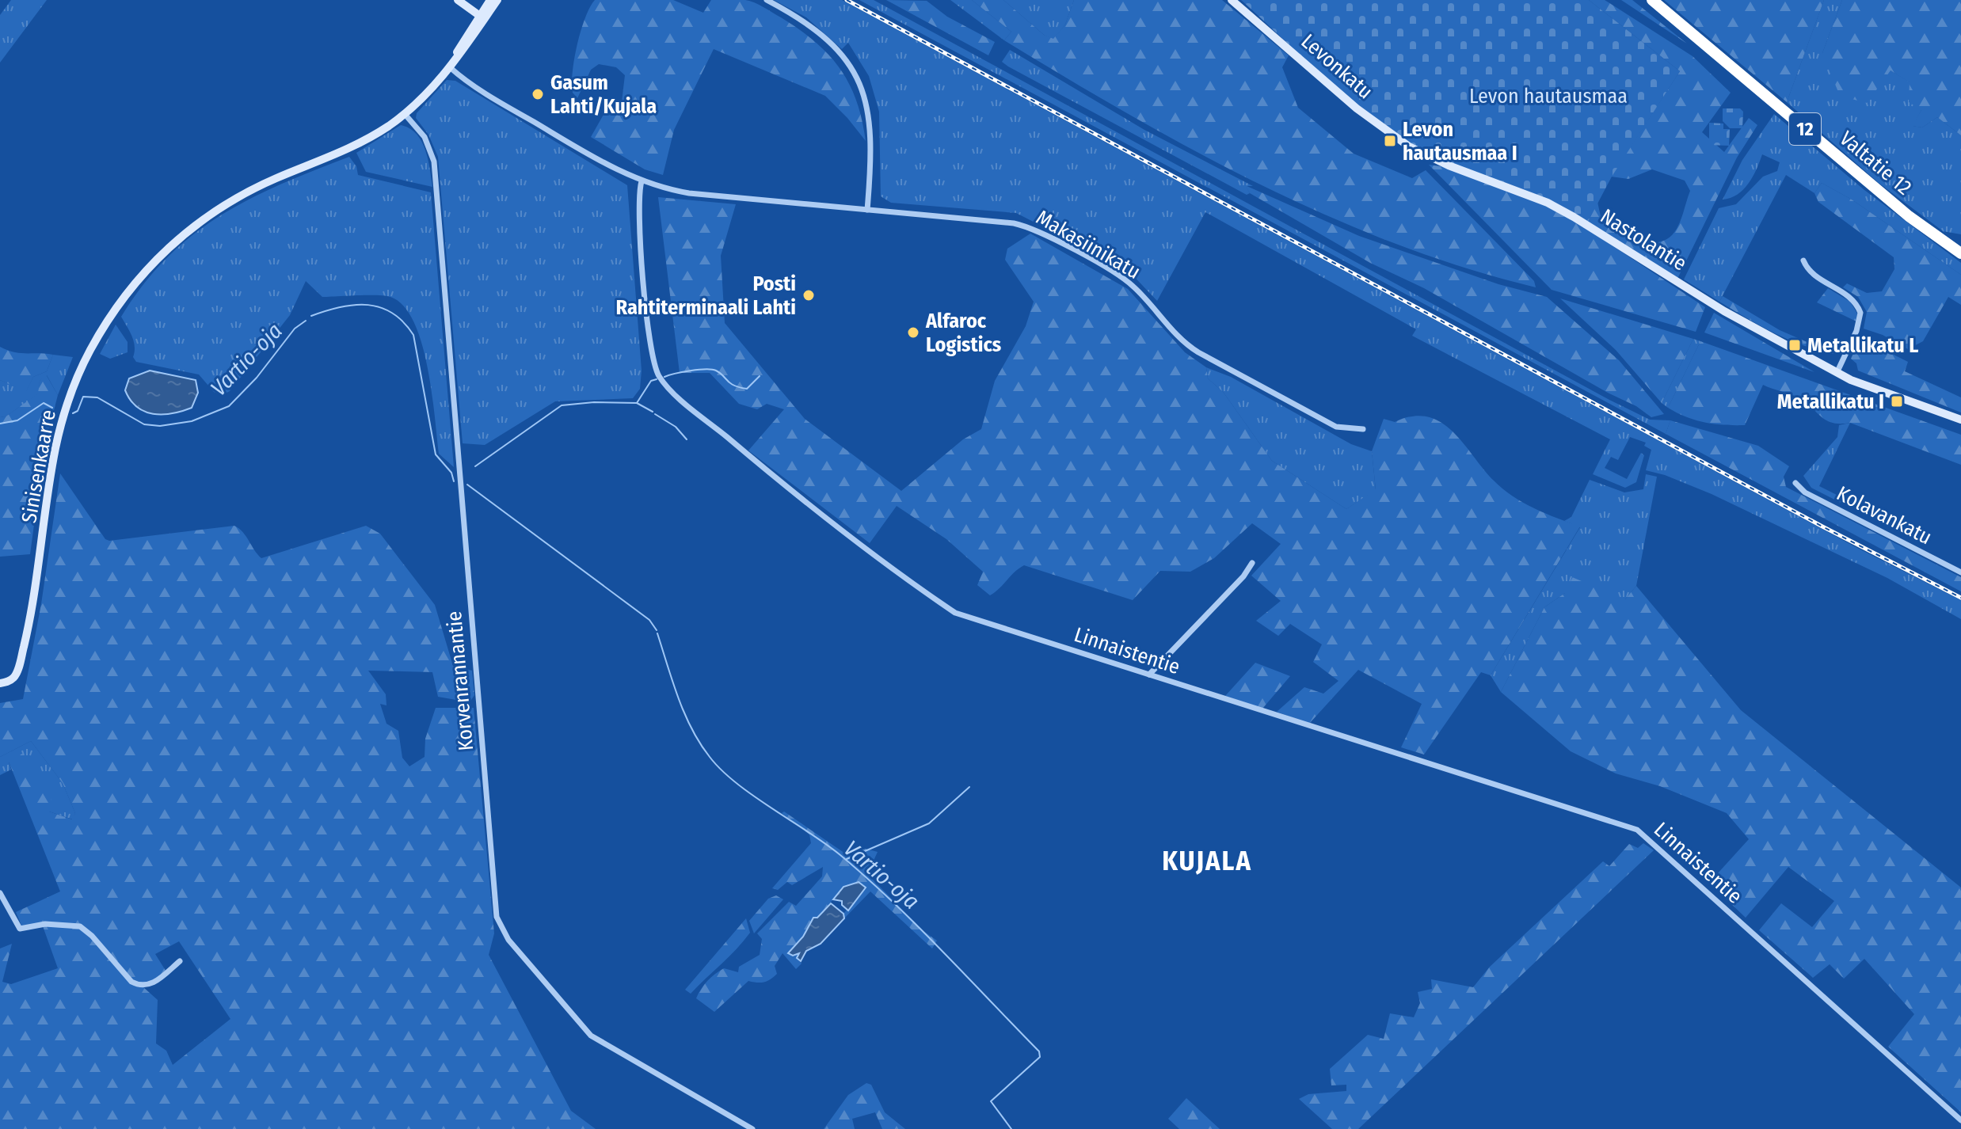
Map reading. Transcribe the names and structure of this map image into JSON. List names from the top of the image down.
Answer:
{
  "streets": {
    "highway": ["12", "Valtatie 12"],
    "street": [
      "Levonkatu",
      "Nastolantie",
      "Makasiinikatu",
      "Sinisenkaarre",
      "Kolavankatu",
      "Linnaistentie",
      "Korvenrannantie"
    ]
  },
  "crossings": [
    ["Levonkatu", "Nastolantie"],
    ["Makasiinikatu", "Linnaistentie"],
    ["Sinisenkaarre", "Korvenrannantie"]
  ],
  "districts": ["KUJALA"],
  "water": ["Vartio-oja"],
  "parks": ["Levon hautausmaa"],
  "places": {
    "other": ["Gasum Lahti/Kujala", "Posti Rahtiterminaali Lahti", "Alfaroc Logistics"],
    "transit": ["Levon hautausmaa I", "Metallikatu L", "Metallikatu I"]
  }
}
